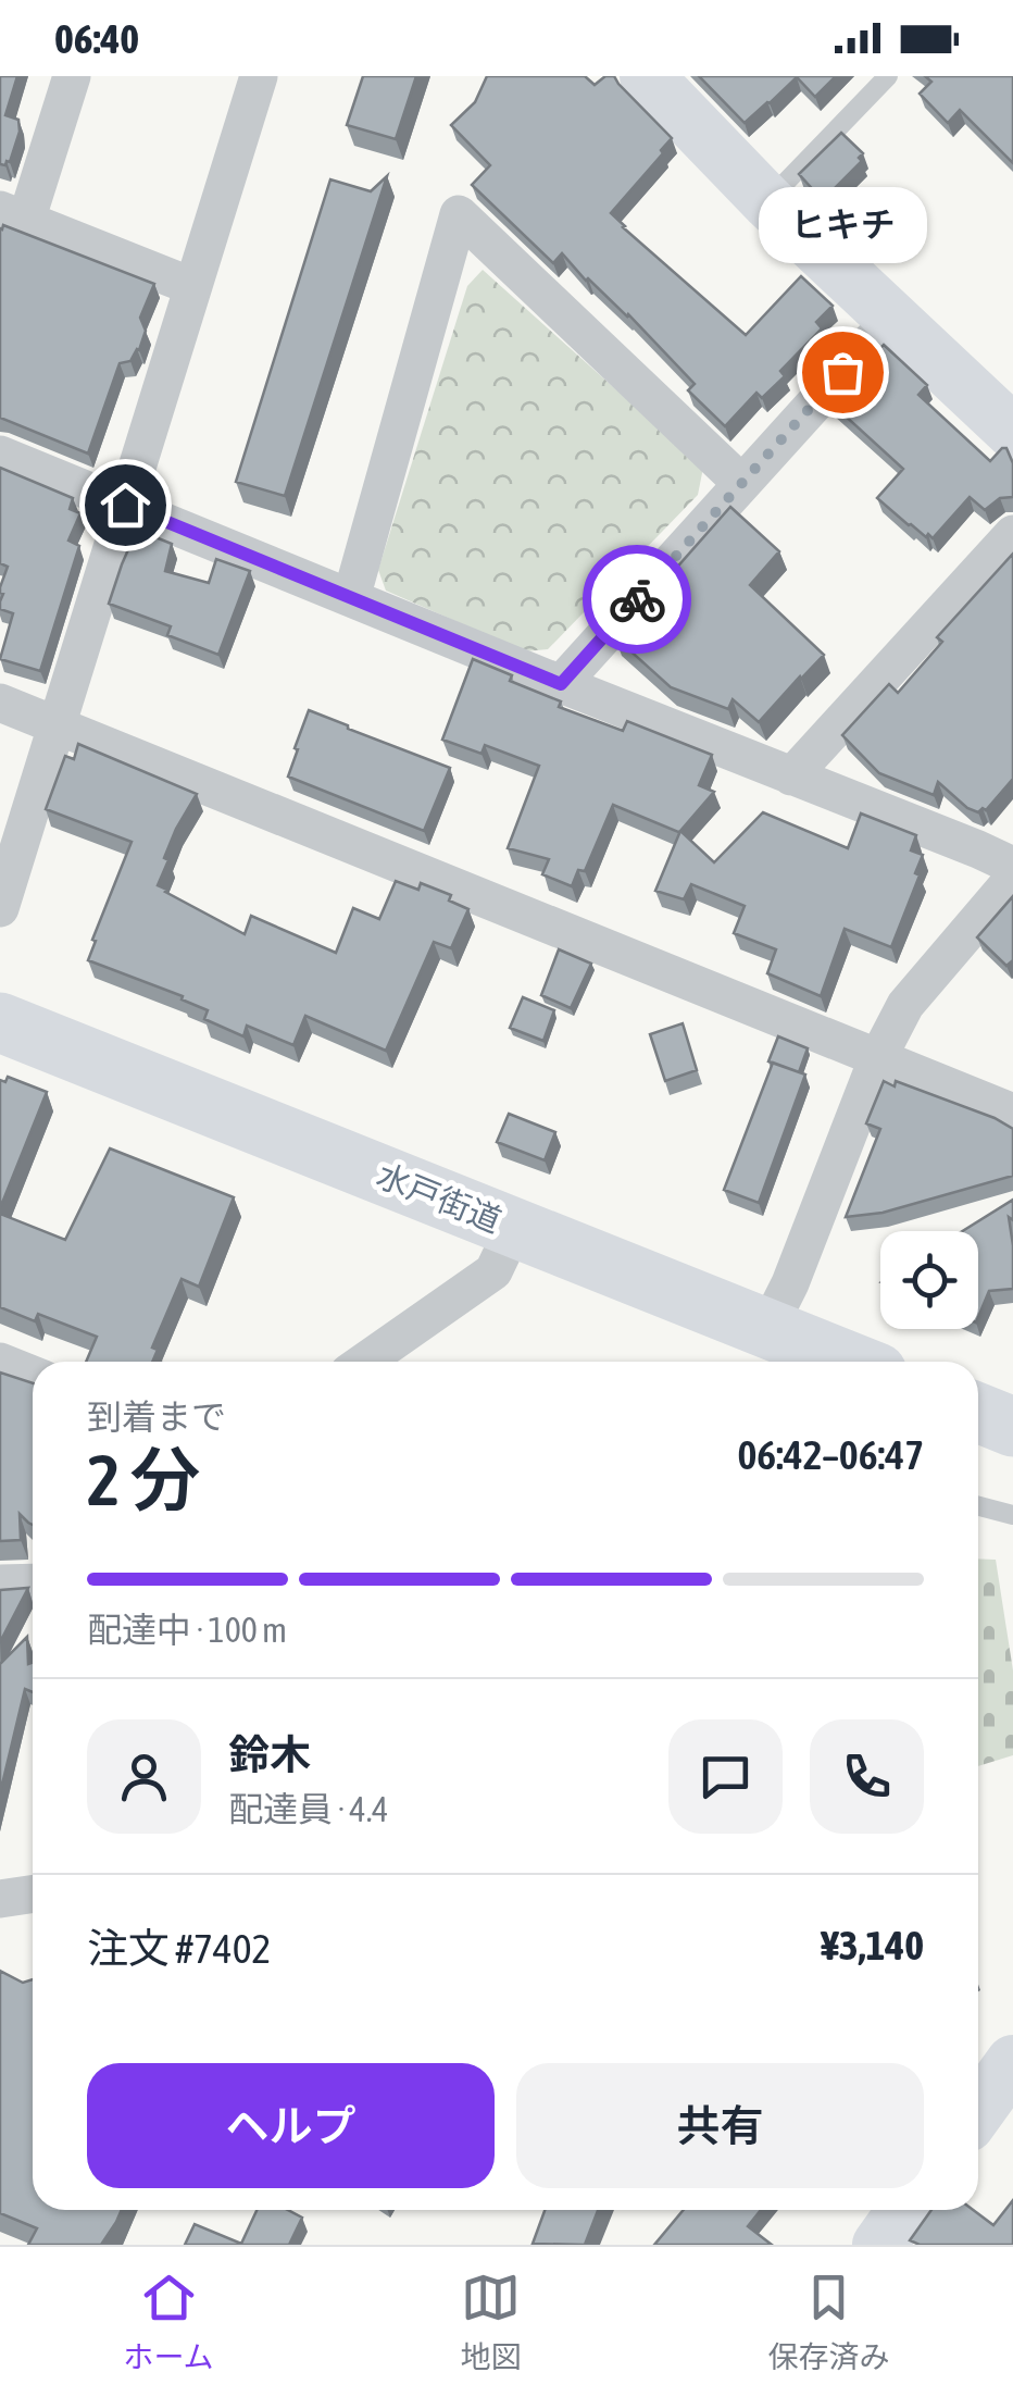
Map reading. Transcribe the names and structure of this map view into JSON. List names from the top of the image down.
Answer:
{
  "streets": {
    "highway": ["水戸街道"]
  },
  "places": ["ヒキチ"],
  "page": {
    "status": "06:40",
    "bubble": "ヒキチ",
    "heading": ["2 分", "到着まで", "06:42–06:47"],
    "panel": [
      "鈴木",
      "配達員 · 4.4",
      "注文 #7402",
      "¥3,140"
    ],
    "bar": "配達中 · 100 m",
    "buttons": ["ヘルプ", "共有"],
    "tabs": ["ホーム", "地図", "保存済み"]
  }
}
